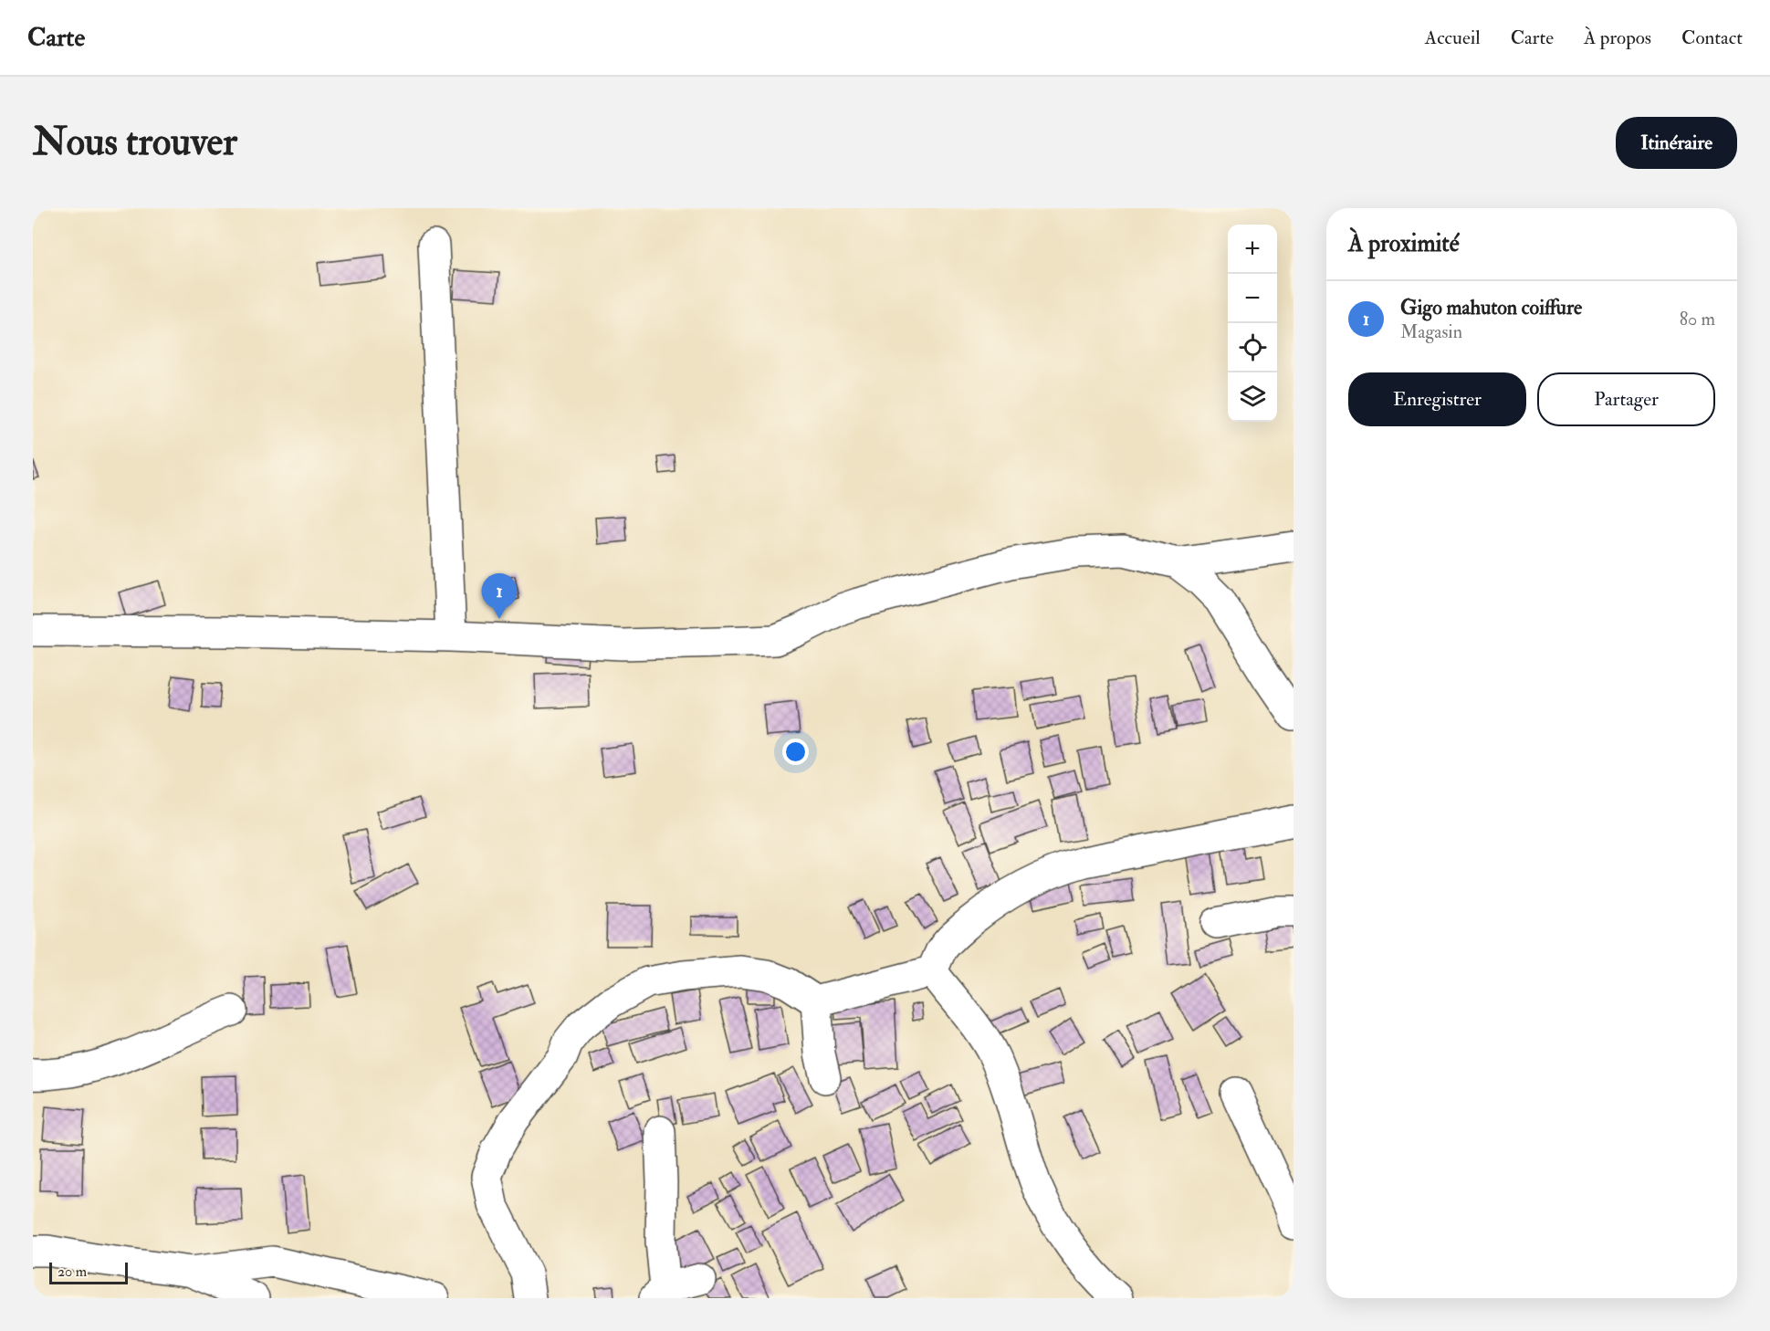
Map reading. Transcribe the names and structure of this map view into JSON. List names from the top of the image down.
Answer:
{
  "scale_bar": "20 m",
  "page": {
    "header": "Carte",
    "nav": [
      "Accueil",
      "Carte",
      "À propos",
      "Contact"
    ],
    "buttons": [
      "Itinéraire",
      ["Enregistrer", "Partager"]
    ],
    "title": "Nous trouver",
    "heading": "À proximité",
    "map_buttons": ["+", "−"],
    "list": [
      {
        "mark": "1",
        "name": "Gigo mahuton coiffure",
        "note": "Magasin",
        "value": "80 m"
      }
    ],
    "pins": "1",
    "scale": "20 m"
  }
}
